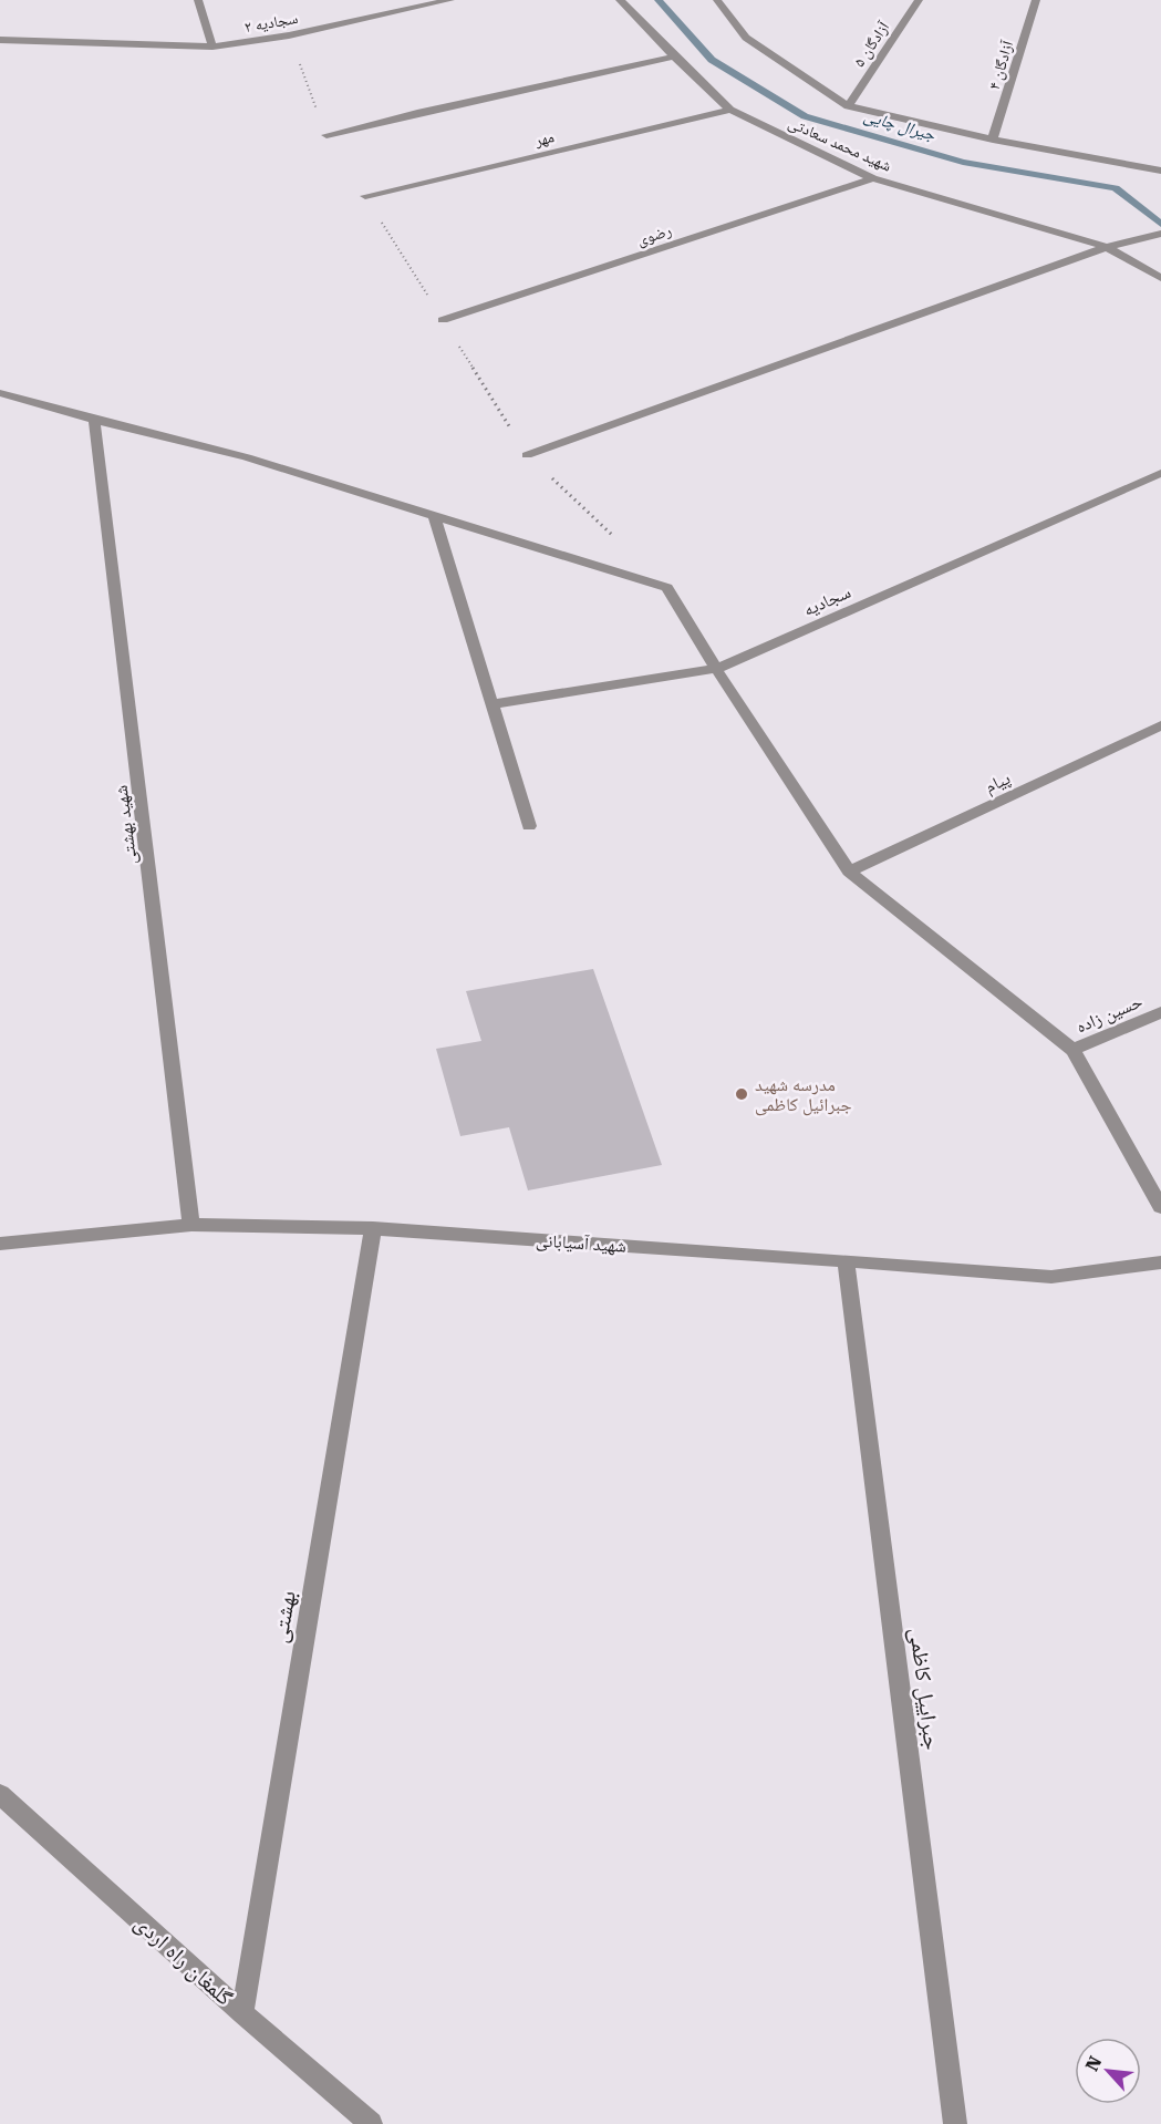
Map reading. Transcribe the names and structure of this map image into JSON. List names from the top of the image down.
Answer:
{
  "streets": {
    "street": [
      "سجادیه ۲",
      "آزادگان ۵",
      "آزادگان ۴",
      "مهر",
      "شهید محمد سعادتی",
      "رضوی",
      "سجادیه",
      "پیام",
      "شهید بهشتی",
      "حسین زاده",
      "شهید آسیابانی",
      "بهشتی",
      "جبراییل کاظمی",
      "گلمغان راه اردی"
    ]
  },
  "crossings": [
    ["مهر", "شهید محمد سعادتی"],
    ["شهید محمد سعادتی", "رضوی"],
    ["شهید بهشتی", "شهید آسیابانی"],
    ["شهید آسیابانی", "بهشتی"],
    ["شهید آسیابانی", "جبراییل کاظمی"],
    ["بهشتی", "گلمغان راه اردی"]
  ],
  "water": ["جیرال چایی"],
  "places": ["مدرسه شهید جبرائیل کاظمی"],
  "north": "top left"
}
